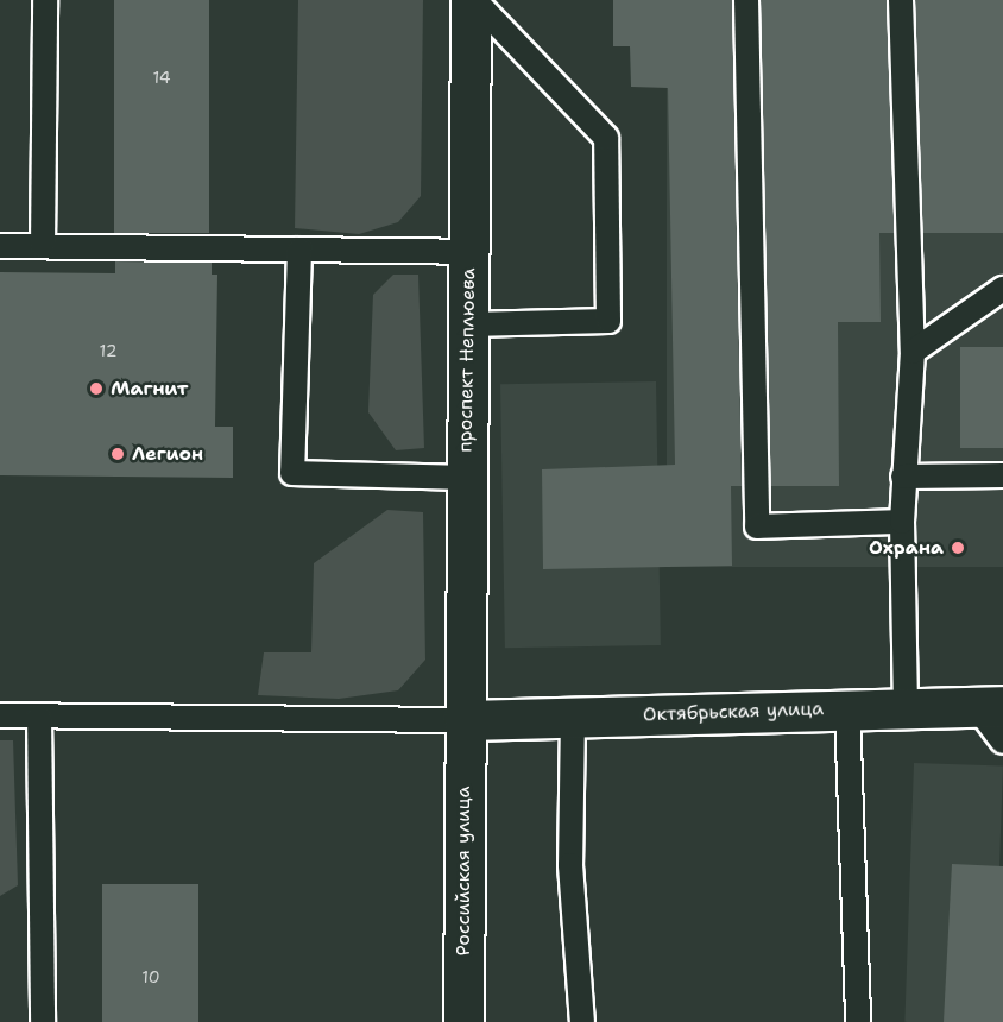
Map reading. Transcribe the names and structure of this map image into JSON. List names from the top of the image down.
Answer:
{
  "streets": {
    "street": ["проспект Неплюева", "Октябрьская улица", "Российская улица"]
  },
  "crossings": [
    ["проспект Неплюева", "Октябрьская улица"],
    ["проспект Неплюева", "Российская улица"],
    ["Октябрьская улица", "Российская улица"]
  ],
  "places": ["Магнит", "Легион", "Охрана"],
  "house_numbers": ["14", "12", "10"]
}
